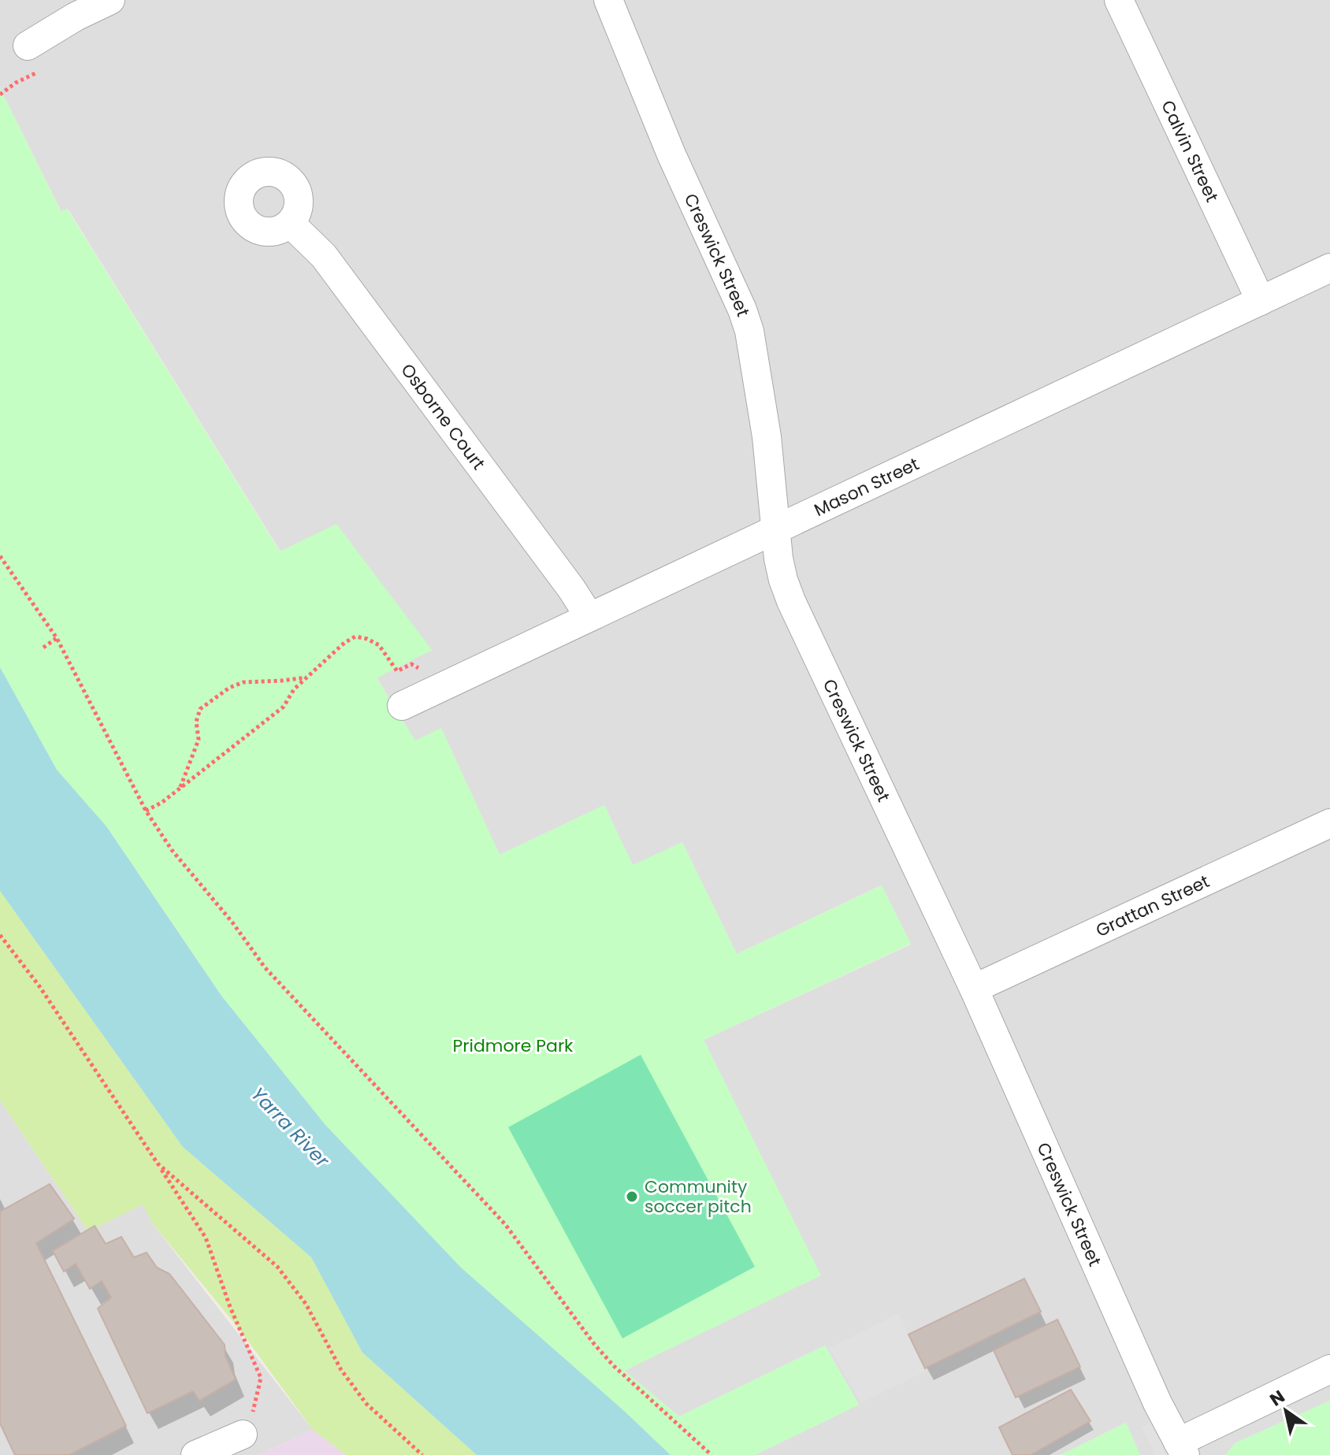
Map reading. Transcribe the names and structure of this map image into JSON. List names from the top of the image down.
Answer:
{
  "streets": {
    "street": [
      "Calvin Street",
      "Creswick Street",
      "Osborne Court",
      "Mason Street",
      "Grattan Street"
    ]
  },
  "crossings": [
    ["Calvin Street", "Mason Street"],
    ["Creswick Street", "Mason Street"],
    ["Creswick Street", "Grattan Street"],
    ["Osborne Court", "Mason Street"]
  ],
  "water": ["Yarra River"],
  "parks": ["Pridmore Park"],
  "places": ["Community soccer pitch"],
  "north": "top left"
}
